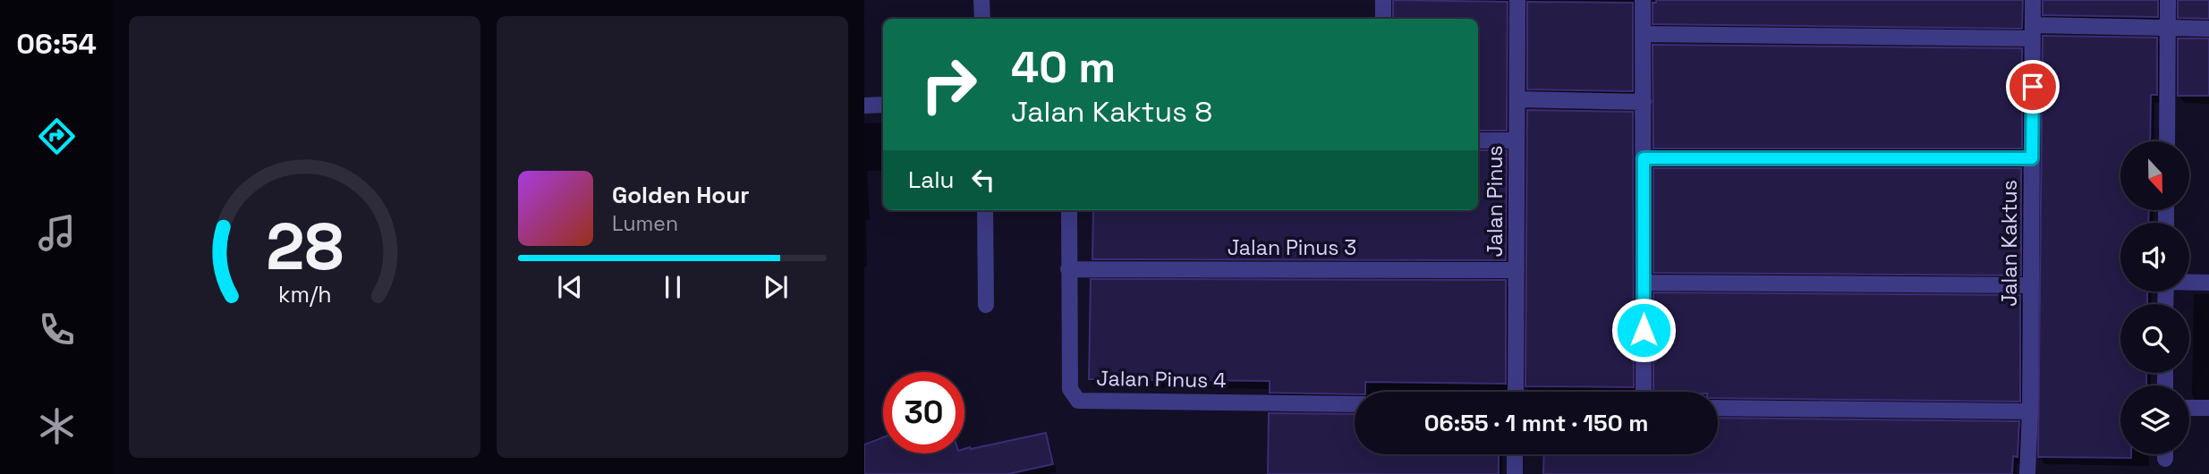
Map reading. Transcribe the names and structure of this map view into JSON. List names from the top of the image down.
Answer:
{
  "streets": {
    "street": [
      "Jalan Pinus",
      "Jalan Kaktus",
      "Jalan Pinus 3",
      "Jalan Pinus 4"
    ]
  },
  "crossings": [
    ["Jalan Pinus", "Jalan Pinus 3"],
    ["Jalan Pinus 3", "Jalan Pinus 4"]
  ],
  "north": "bottom",
  "page": {
    "tabs": "06:54",
    "turn": ["40 m", "Jalan Kaktus 8"],
    "then": "Lalu",
    "song": ["Golden Hour", "Lumen"],
    "limit": "30",
    "trip": "06:55 · 1 mnt · 150 m",
    "gauge": ["28", "km/h"]
  }
}
